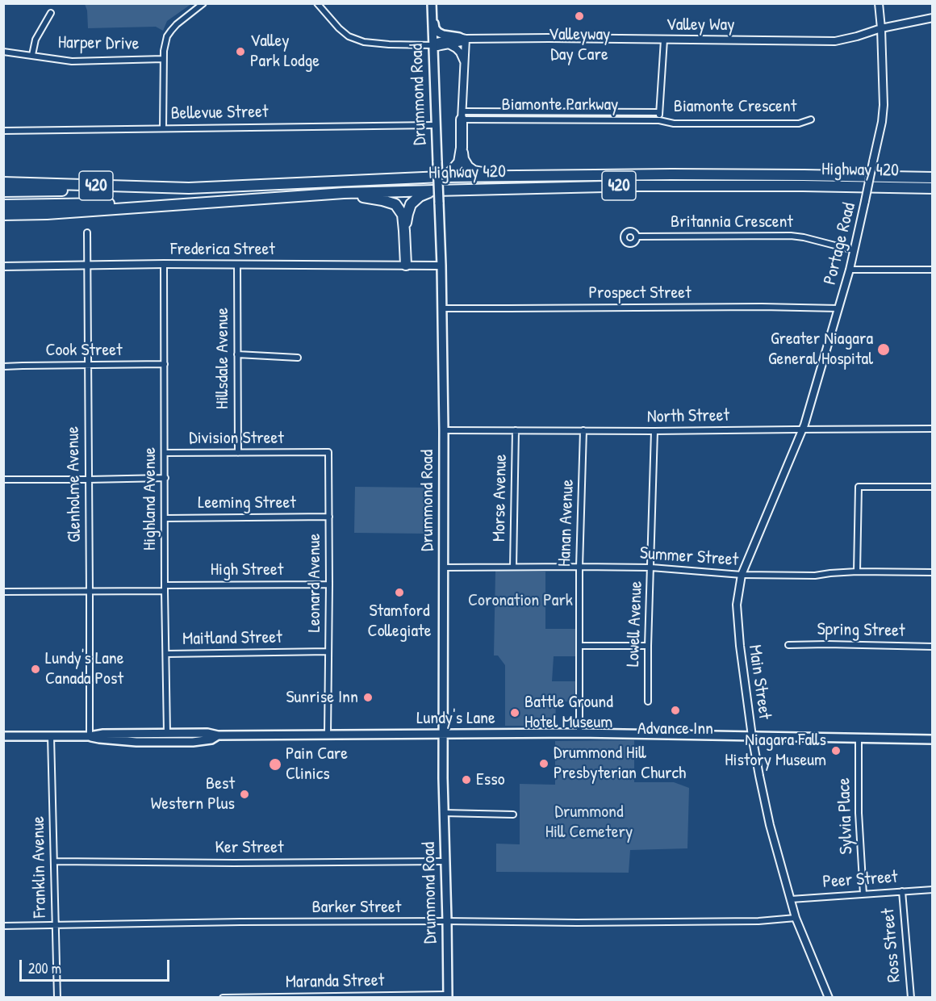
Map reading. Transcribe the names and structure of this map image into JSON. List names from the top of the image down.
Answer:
{
  "streets": {
    "highway": ["Highway 420", "420"],
    "main road": ["Drummond Road", "Lundy's Lane"],
    "street": [
      "Valley Way",
      "Harper Drive",
      "Biamonte Parkway",
      "Biamonte Crescent",
      "Bellevue Street",
      "Britannia Crescent",
      "Portage Road",
      "Frederica Street",
      "Prospect Street",
      "Cook Street",
      "Hillsdale Avenue",
      "North Street",
      "Division Street",
      "Glenholme Avenue",
      "Morse Avenue",
      "Highland Avenue",
      "Leeming Street",
      "Hanan Avenue",
      "Summer Street",
      "High Street",
      "Leonard Avenue",
      "Lowell Avenue",
      "Spring Street",
      "Maitland Street",
      "Main Street",
      "Sylvia Place",
      "Ker Street",
      "Franklin Avenue",
      "Peer Street",
      "Barker Street",
      "Ross Street",
      "Maranda Street"
    ]
  },
  "crossings": [
    ["Valley Way", "Drummond Road"],
    ["Valley Way", "Portage Road"],
    ["Drummond Road", "Bellevue Street"],
    ["Drummond Road", "Frederica Street"],
    ["Drummond Road", "Prospect Street"],
    ["Drummond Road", "North Street"],
    ["Drummond Road", "Summer Street"],
    ["Drummond Road", "Lundy's Lane"],
    ["Drummond Road", "Ker Street"],
    ["Drummond Road", "Barker Street"],
    ["Drummond Road", "Maranda Street"],
    ["Biamonte Parkway", "Biamonte Crescent"],
    ["Britannia Crescent", "Portage Road"],
    ["Portage Road", "Prospect Street"],
    ["Portage Road", "North Street"],
    ["Portage Road", "Main Street"],
    ["Frederica Street", "Hillsdale Avenue"],
    ["Frederica Street", "Glenholme Avenue"],
    ["Frederica Street", "Highland Avenue"],
    ["Cook Street", "Glenholme Avenue"],
    ["Cook Street", "Highland Avenue"],
    ["Hillsdale Avenue", "Division Street"],
    ["North Street", "Morse Avenue"],
    ["North Street", "Hanan Avenue"],
    ["North Street", "Lowell Avenue"],
    ["North Street", "Main Street"],
    ["Division Street", "Highland Avenue"],
    ["Division Street", "Leonard Avenue"],
    ["Glenholme Avenue", "High Street"],
    ["Glenholme Avenue", "Lundy's Lane"],
    ["Morse Avenue", "Summer Street"],
    ["Highland Avenue", "Leeming Street"],
    ["Highland Avenue", "High Street"],
    ["Highland Avenue", "Maitland Street"],
    ["Highland Avenue", "Lundy's Lane"],
    ["Leeming Street", "Leonard Avenue"],
    ["Hanan Avenue", "Summer Street"],
    ["Hanan Avenue", "Lundy's Lane"],
    ["Summer Street", "Lowell Avenue"],
    ["Summer Street", "Main Street"],
    ["High Street", "Leonard Avenue"],
    ["Leonard Avenue", "Maitland Street"],
    ["Leonard Avenue", "Lundy's Lane"],
    ["Main Street", "Lundy's Lane"],
    ["Main Street", "Peer Street"],
    ["Main Street", "Barker Street"],
    ["Lundy's Lane", "Sylvia Place"],
    ["Lundy's Lane", "Franklin Avenue"],
    ["Sylvia Place", "Peer Street"],
    ["Ker Street", "Franklin Avenue"],
    ["Franklin Avenue", "Barker Street"],
    ["Peer Street", "Ross Street"]
  ],
  "parks": ["Coronation Park", "Drummond Hill Cemetery"],
  "places": [
    "Valleyway Day Care",
    "Valley Park Lodge",
    "Greater Niagara General Hospital",
    "Stamford Collegiate",
    "Lundy's Lane Canada Post",
    "Sunrise Inn",
    "Advance Inn",
    "Battle Ground Hotel Museum",
    "Niagara Falls History Museum",
    "Drummond Hill Presbyterian Church",
    "Pain Care Clinics",
    "Esso",
    "Best Western Plus"
  ],
  "scale_bar": "200 m"
}
